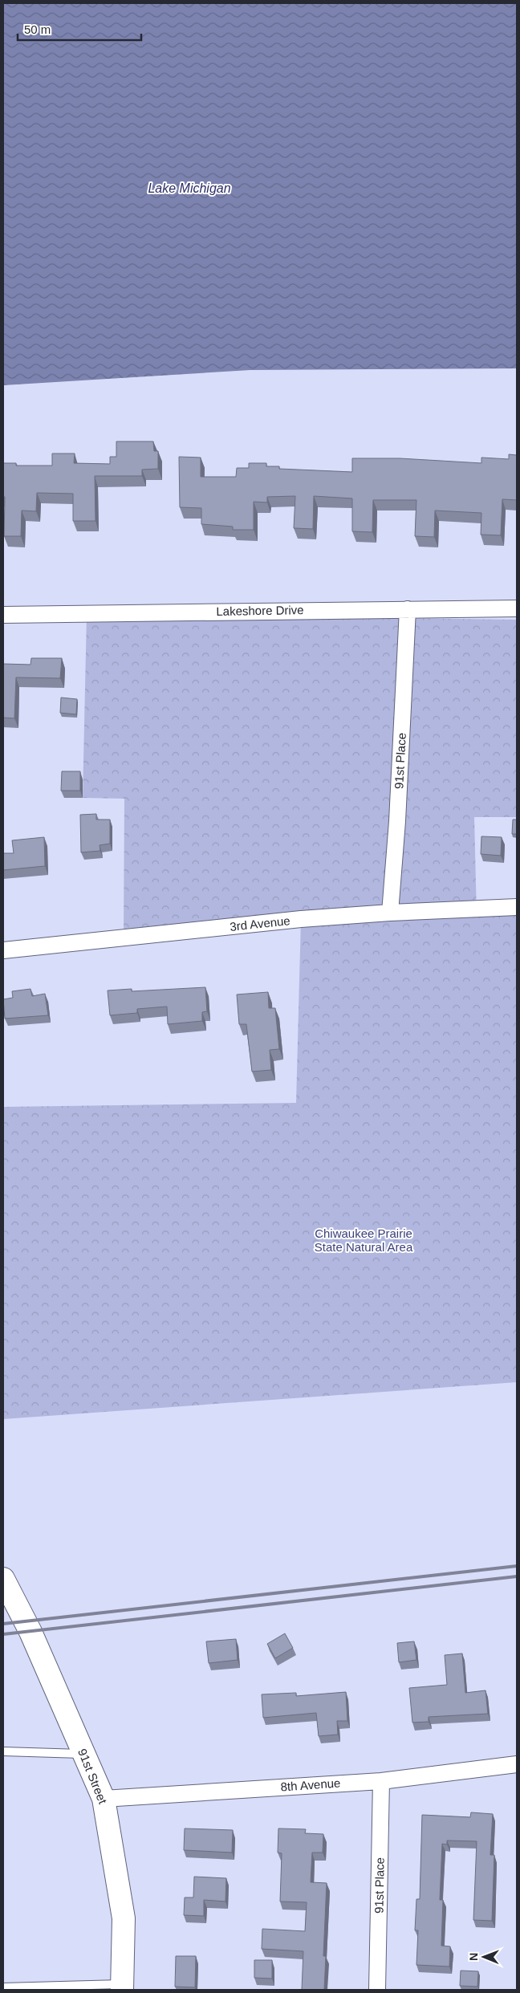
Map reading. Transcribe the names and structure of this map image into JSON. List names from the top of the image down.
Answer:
{
  "streets": {
    "street": [
      "Lakeshore Drive",
      "91st Place",
      "3rd Avenue",
      "91st Street",
      "8th Avenue"
    ]
  },
  "crossings": [
    ["Lakeshore Drive", "91st Place"],
    ["91st Place", "3rd Avenue"],
    ["91st Place", "8th Avenue"],
    ["91st Street", "8th Avenue"]
  ],
  "water": ["Lake Michigan"],
  "parks": ["Chiwaukee Prairie State Natural Area"],
  "scale_bar": "50 m",
  "north": "left"
}
